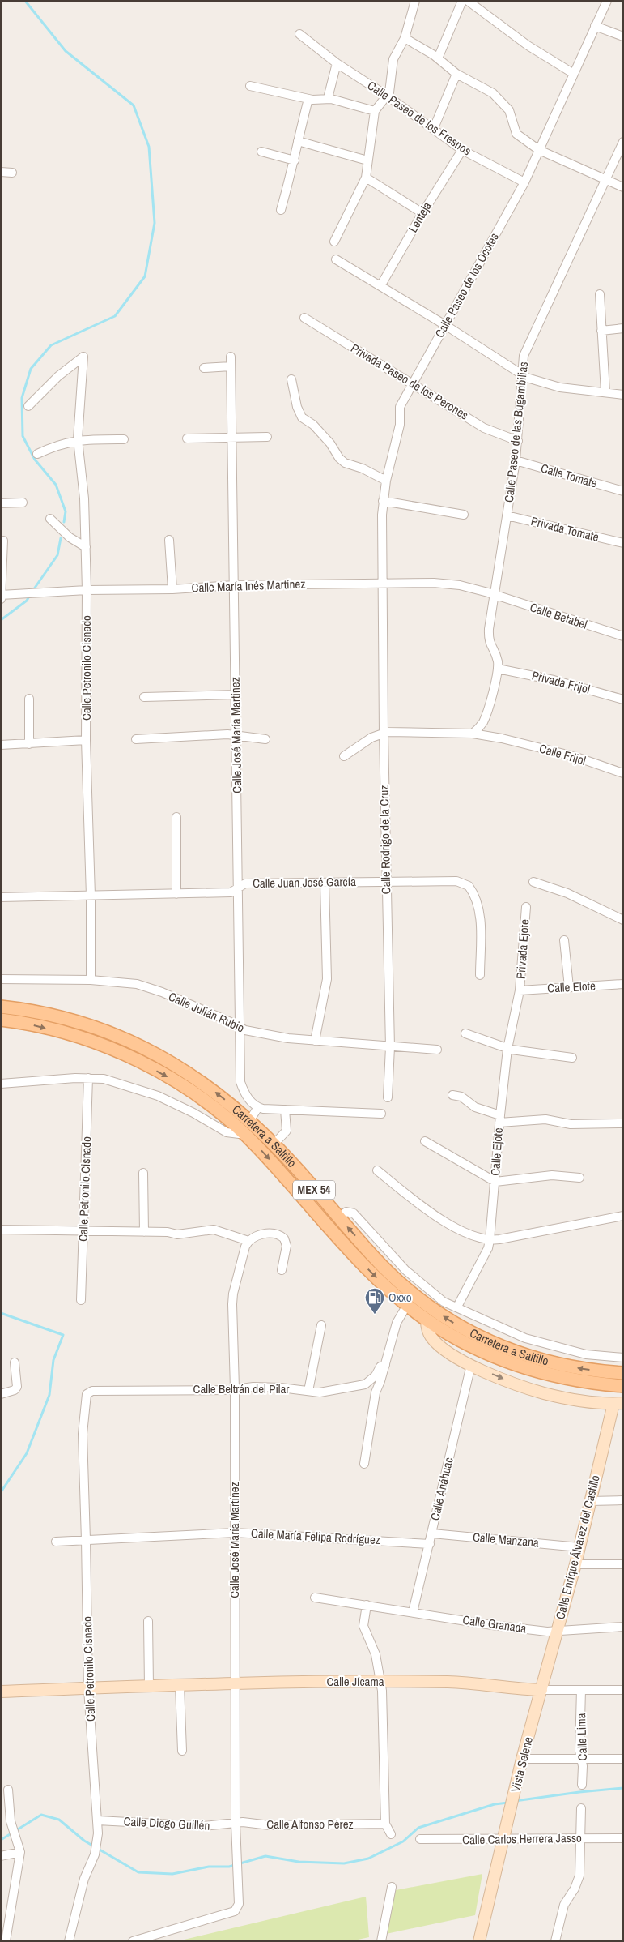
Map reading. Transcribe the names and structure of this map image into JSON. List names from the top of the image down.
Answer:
{
  "streets": {
    "main road": ["Carretera a Saltillo", "MEX 54"],
    "street": [
      "Calle Paseo de los Fresnos",
      "Lenteja",
      "Calle Paseo de los Ocotes",
      "Privada Paseo de los Perones",
      "Calle Paseo de las Bugambilias",
      "Calle Tomate",
      "Privada Tomate",
      "Calle María Inés Martínez",
      "Calle Betabel",
      "Calle Petronilo Cisnado",
      "Privada Frijol",
      "Calle José María Martínez",
      "Calle Frijol",
      "Calle Rodrigo de la Cruz",
      "Calle Juan José García",
      "Privada Ejote",
      "Calle Elote",
      "Calle Julián Rubio",
      "Calle Ejote",
      "Calle Beltrán del Pilar",
      "Calle Anáhuac",
      "Calle María Felipa Rodríguez",
      "Calle Manzana",
      "Calle Enrique Álvarez del Castillo",
      "Calle Granada",
      "Calle Jícama",
      "Calle Lima",
      "Vista Selene",
      "Calle Diego Guillén",
      "Calle Alfonso Pérez",
      "Calle Carlos Herrera Jasso"
    ]
  },
  "crossings": [
    ["Calle Paseo de los Fresnos", "Lenteja"],
    ["Calle Paseo de los Fresnos", "Calle Paseo de los Ocotes"],
    ["Calle Paseo de los Ocotes", "Privada Paseo de los Perones"],
    ["Calle Paseo de los Ocotes", "Calle María Inés Martínez"],
    ["Calle Paseo de los Ocotes", "Calle Rodrigo de la Cruz"],
    ["Privada Paseo de los Perones", "Calle Paseo de las Bugambilias"],
    ["Calle Paseo de las Bugambilias", "Calle Tomate"],
    ["Calle Paseo de las Bugambilias", "Privada Tomate"],
    ["Calle Paseo de las Bugambilias", "Calle María Inés Martínez"],
    ["Calle Paseo de las Bugambilias", "Calle Betabel"],
    ["Calle Paseo de las Bugambilias", "Privada Frijol"],
    ["Calle Paseo de las Bugambilias", "Calle Frijol"],
    ["Calle María Inés Martínez", "Calle Betabel"],
    ["Calle María Inés Martínez", "Calle Petronilo Cisnado"],
    ["Calle María Inés Martínez", "Calle José María Martínez"],
    ["Calle María Inés Martínez", "Calle Rodrigo de la Cruz"],
    ["Calle Petronilo Cisnado", "Calle Juan José García"],
    ["Calle Petronilo Cisnado", "Calle Julián Rubio"],
    ["Calle Petronilo Cisnado", "Calle Beltrán del Pilar"],
    ["Calle Petronilo Cisnado", "Calle María Felipa Rodríguez"],
    ["Calle Petronilo Cisnado", "Calle Jícama"],
    ["Calle Petronilo Cisnado", "Calle Diego Guillén"],
    ["Calle José María Martínez", "Calle Juan José García"],
    ["Calle José María Martínez", "Calle Julián Rubio"],
    ["Calle José María Martínez", "Calle Beltrán del Pilar"],
    ["Calle José María Martínez", "Calle María Felipa Rodríguez"],
    ["Calle José María Martínez", "Calle Jícama"],
    ["Calle José María Martínez", "Calle Diego Guillén"],
    ["Calle José María Martínez", "Calle Alfonso Pérez"],
    ["Calle Frijol", "Calle Rodrigo de la Cruz"],
    ["Calle Rodrigo de la Cruz", "Calle Juan José García"],
    ["Calle Rodrigo de la Cruz", "Calle Julián Rubio"],
    ["Privada Ejote", "Calle Elote"],
    ["Privada Ejote", "Calle Ejote"],
    ["Calle Elote", "Calle Ejote"],
    ["Calle Anáhuac", "Calle María Felipa Rodríguez"],
    ["Calle Anáhuac", "Calle Manzana"],
    ["Calle Anáhuac", "Calle Granada"],
    ["Calle Manzana", "Calle Enrique Álvarez del Castillo"],
    ["Calle Enrique Álvarez del Castillo", "Calle Granada"],
    ["Calle Enrique Álvarez del Castillo", "Calle Jícama"],
    ["Calle Enrique Álvarez del Castillo", "Vista Selene"],
    ["Calle Jícama", "Calle Lima"],
    ["Calle Jícama", "Vista Selene"],
    ["Vista Selene", "Calle Carlos Herrera Jasso"],
    ["Calle Diego Guillén", "Calle Alfonso Pérez"]
  ],
  "places": {
    "fuel station": ["Oxxo"]
  }
}
